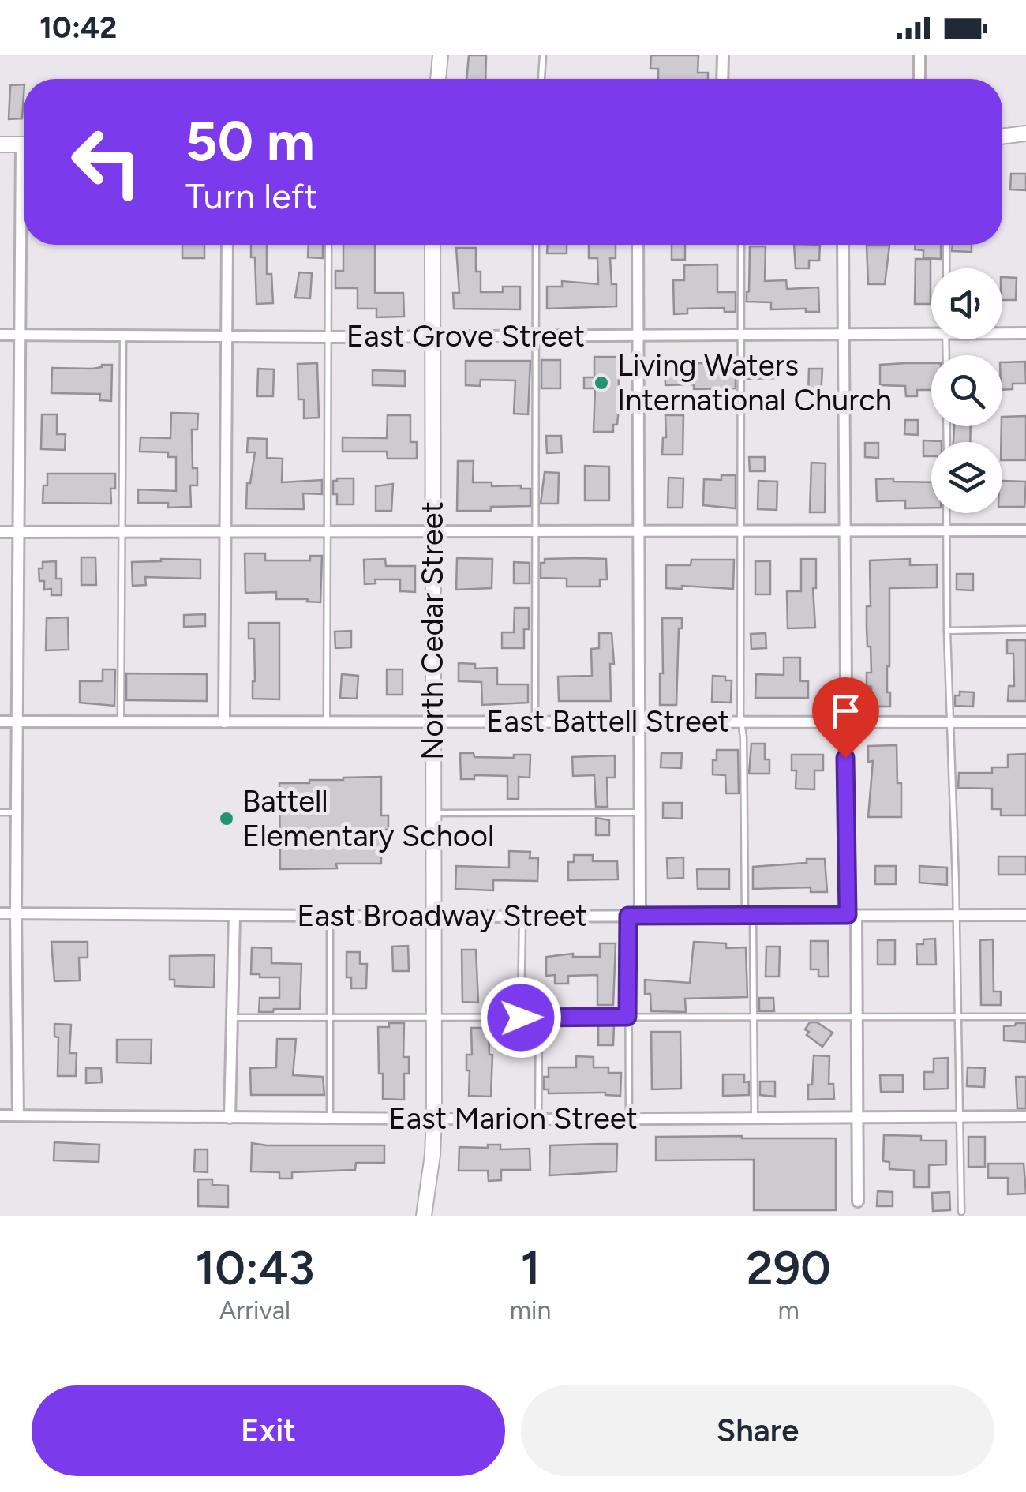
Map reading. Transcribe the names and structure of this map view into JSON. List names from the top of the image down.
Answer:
{
  "streets": {
    "street": [
      "East Grove Street",
      "North Cedar Street",
      "East Battell Street",
      "East Broadway Street",
      "East Marion Street"
    ]
  },
  "crossings": [
    ["East Grove Street", "North Cedar Street"],
    ["North Cedar Street", "East Battell Street"],
    ["North Cedar Street", "East Broadway Street"],
    ["North Cedar Street", "East Marion Street"]
  ],
  "places": ["Living Waters International Church", "Battell Elementary School"],
  "page": {
    "status": "10:42",
    "turn": ["50 m", "Turn left"],
    "eta": [
      "10:43",
      "Arrival",
      "1",
      "min",
      "290",
      "m"
    ],
    "buttons": ["Exit", "Share"]
  }
}
